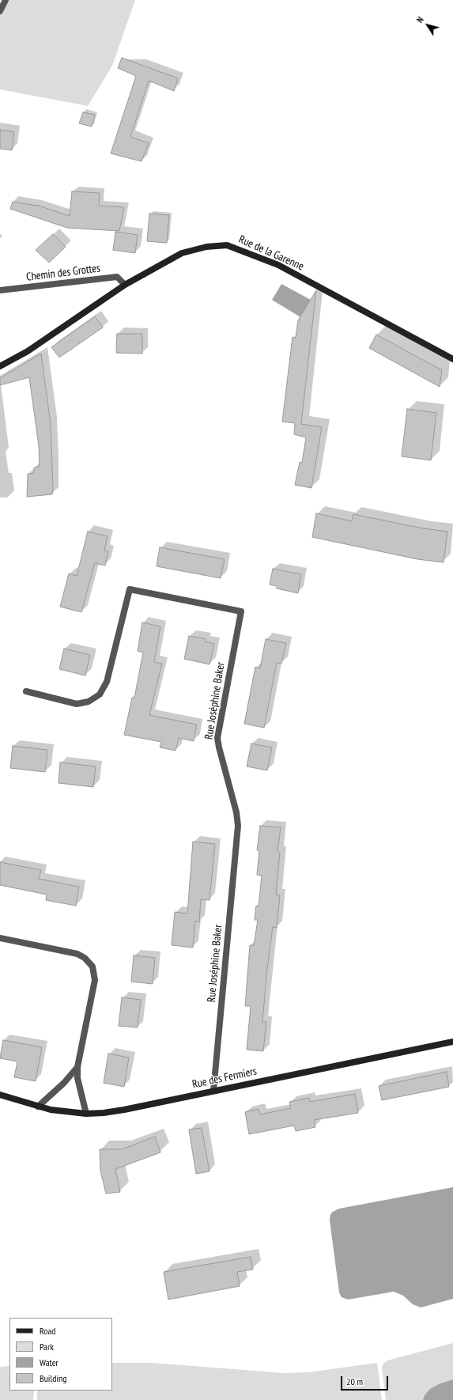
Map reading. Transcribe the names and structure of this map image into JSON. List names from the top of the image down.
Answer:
{
  "streets": {
    "street": [
      "Rue de la Garenne",
      "Chemin des Grottes",
      "Rue Joséphine Baker",
      "Rue des Fermiers"
    ]
  },
  "crossings": [
    ["Rue de la Garenne", "Chemin des Grottes"],
    ["Rue Joséphine Baker", "Rue des Fermiers"]
  ],
  "legend": [
    "Road",
    "Park",
    "Water",
    "Building"
  ],
  "scale_bar": "20 m",
  "north": "top left"
}
